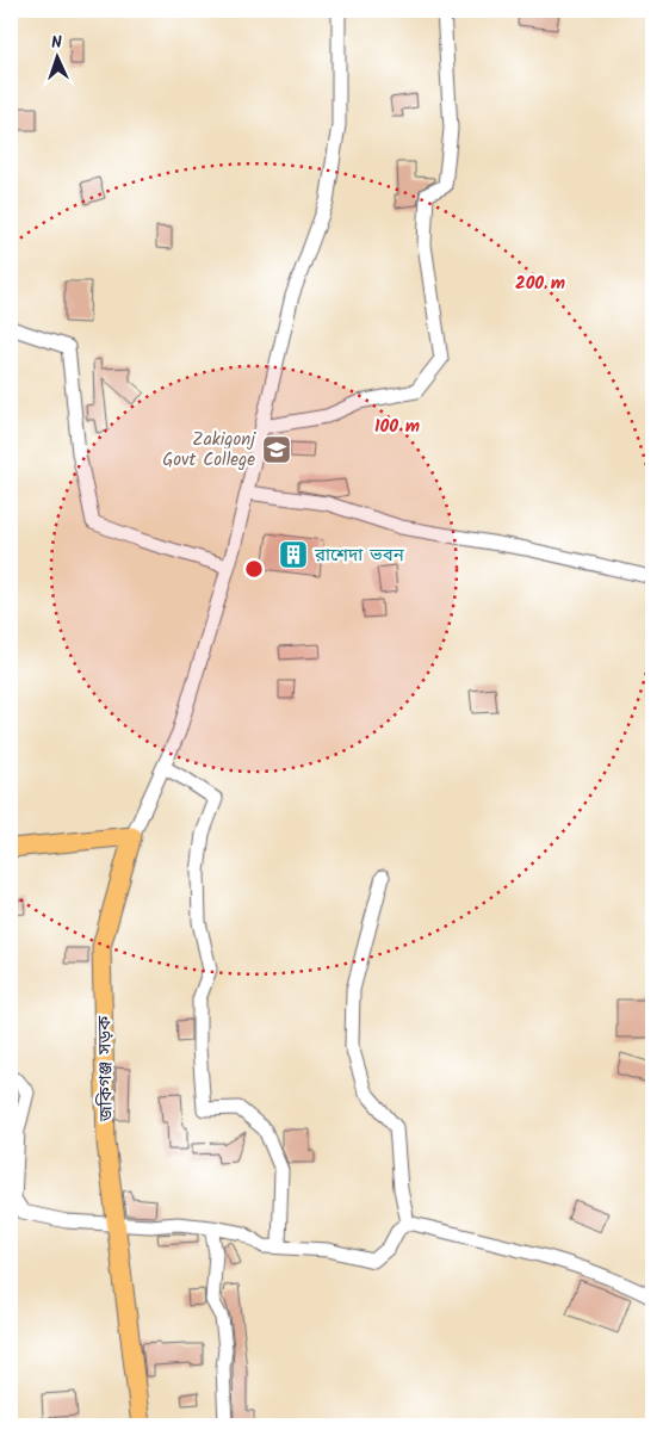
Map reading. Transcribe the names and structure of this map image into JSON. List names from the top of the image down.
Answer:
{
  "streets": {
    "main road": ["জকিগঞ্জ সড়ক"]
  },
  "places": {
    "school or university": ["Zakigonj Govt College"],
    "building": ["রাশেদা ভবন"]
  },
  "north": "top",
  "rings": ["200 m", "100 m"]
}
